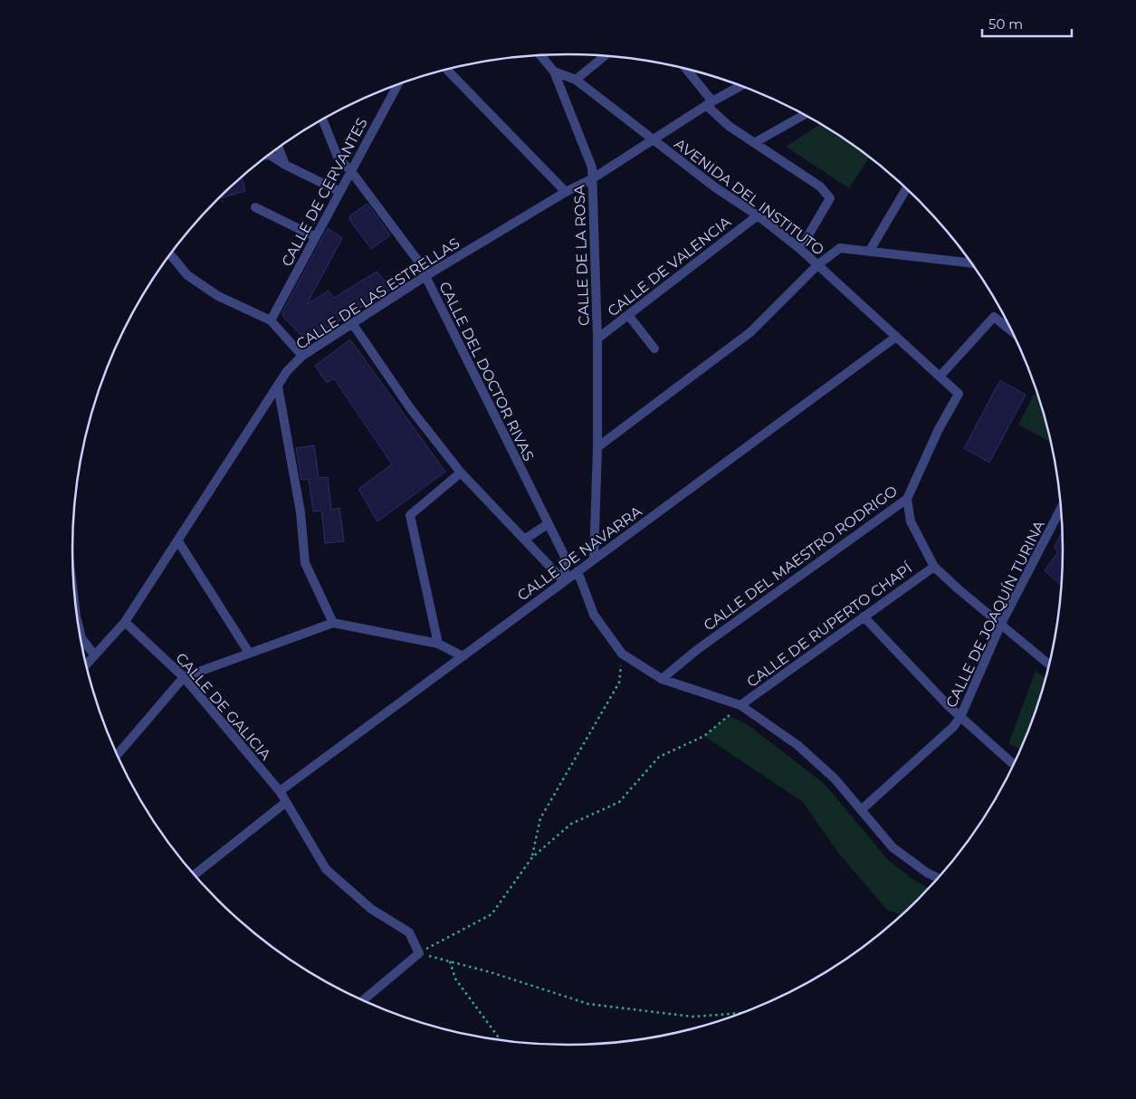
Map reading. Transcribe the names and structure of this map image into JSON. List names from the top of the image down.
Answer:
{
  "streets": {
    "street": [
      "CALLE DE CERVANTES",
      "AVENIDA DEL INSTITUTO",
      "CALLE DE LA ROSA",
      "CALLE DE VALENCIA",
      "CALLE DE LAS ESTRELLAS",
      "CALLE DEL DOCTOR RIVAS",
      "CALLE DE NAVARRA",
      "CALLE DEL MAESTRO RODRIGO",
      "CALLE DE JOAQUÍN TURINA",
      "CALLE DE RUPERTO CHAPÍ",
      "CALLE DE GALICIA"
    ]
  },
  "crossings": [
    ["CALLE DE CERVANTES", "CALLE DEL DOCTOR RIVAS"],
    ["AVENIDA DEL INSTITUTO", "CALLE DE LA ROSA"],
    ["AVENIDA DEL INSTITUTO", "CALLE DE VALENCIA"],
    ["AVENIDA DEL INSTITUTO", "CALLE DE LAS ESTRELLAS"],
    ["AVENIDA DEL INSTITUTO", "CALLE DE NAVARRA"],
    ["AVENIDA DEL INSTITUTO", "CALLE DEL MAESTRO RODRIGO"],
    ["CALLE DE LA ROSA", "CALLE DE VALENCIA"],
    ["CALLE DE LA ROSA", "CALLE DE LAS ESTRELLAS"],
    ["CALLE DE LA ROSA", "CALLE DE NAVARRA"],
    ["CALLE DE LAS ESTRELLAS", "CALLE DEL DOCTOR RIVAS"],
    ["CALLE DE LAS ESTRELLAS", "CALLE DE GALICIA"],
    ["CALLE DEL DOCTOR RIVAS", "CALLE DE NAVARRA"],
    ["CALLE DE NAVARRA", "CALLE DE GALICIA"]
  ],
  "scale_bar": "50 m"
}
